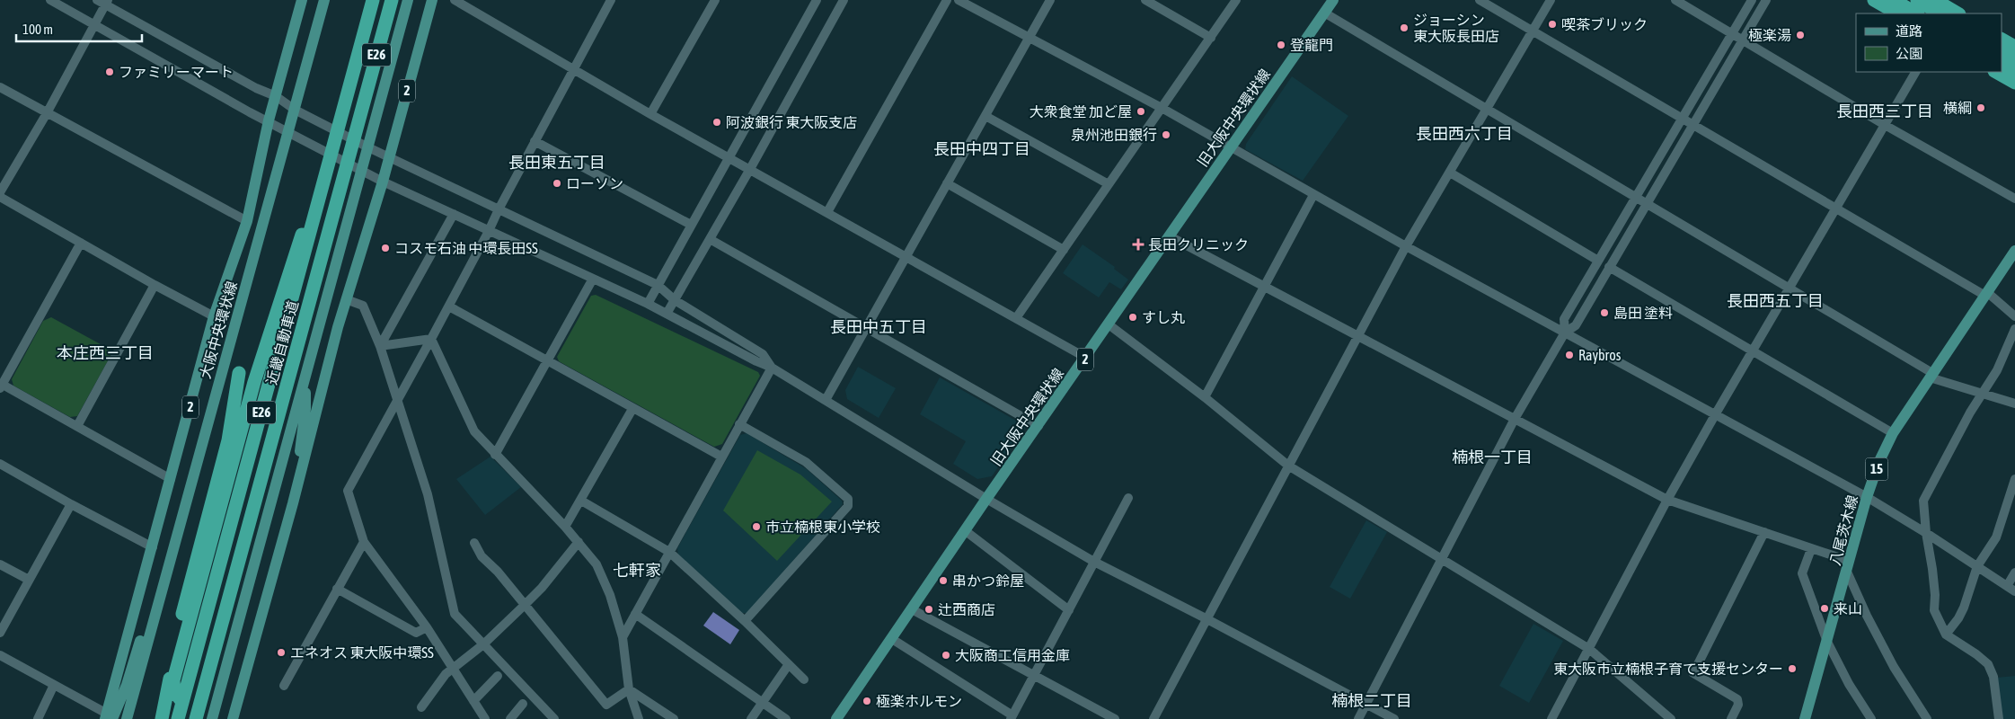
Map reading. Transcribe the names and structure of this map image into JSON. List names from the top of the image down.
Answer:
{
  "streets": {
    "highway": ["E26", "近畿自動車道"],
    "main road": [
      "2",
      "旧大阪中央環状線",
      "大阪中央環状線",
      "15",
      "八尾茨木線"
    ]
  },
  "districts": [
    "長田西三丁目",
    "長田西六丁目",
    "長田中四丁目",
    "長田東五丁目",
    "長田西五丁目",
    "長田中五丁目",
    "本庄西三丁目",
    "楠根一丁目",
    "七軒家",
    "楠根二丁目"
  ],
  "places": {
    "other": [
      "喫茶ブリック",
      "ジョーシン 東大阪長田店",
      "極楽湯",
      "登龍門",
      "ファミリーマート",
      "横綱",
      "大衆食堂 加ど屋",
      "阿波銀行 東大阪支店",
      "泉州池田銀行",
      "ローソン",
      "コスモ石油 中環長田SS",
      "島田 塗料",
      "すし丸",
      "Raybros",
      "市立楠根東小学校",
      "串かつ鈴屋",
      "来山",
      "辻西商店",
      "エネオス 東大阪中環SS",
      "大阪商工信用金庫",
      "東大阪市立楠根子育て支援センター",
      "極楽ホルモン"
    ],
    "health": ["長田クリニック"]
  },
  "legend": ["道路", "公園"],
  "scale_bar": "100 m"
}
